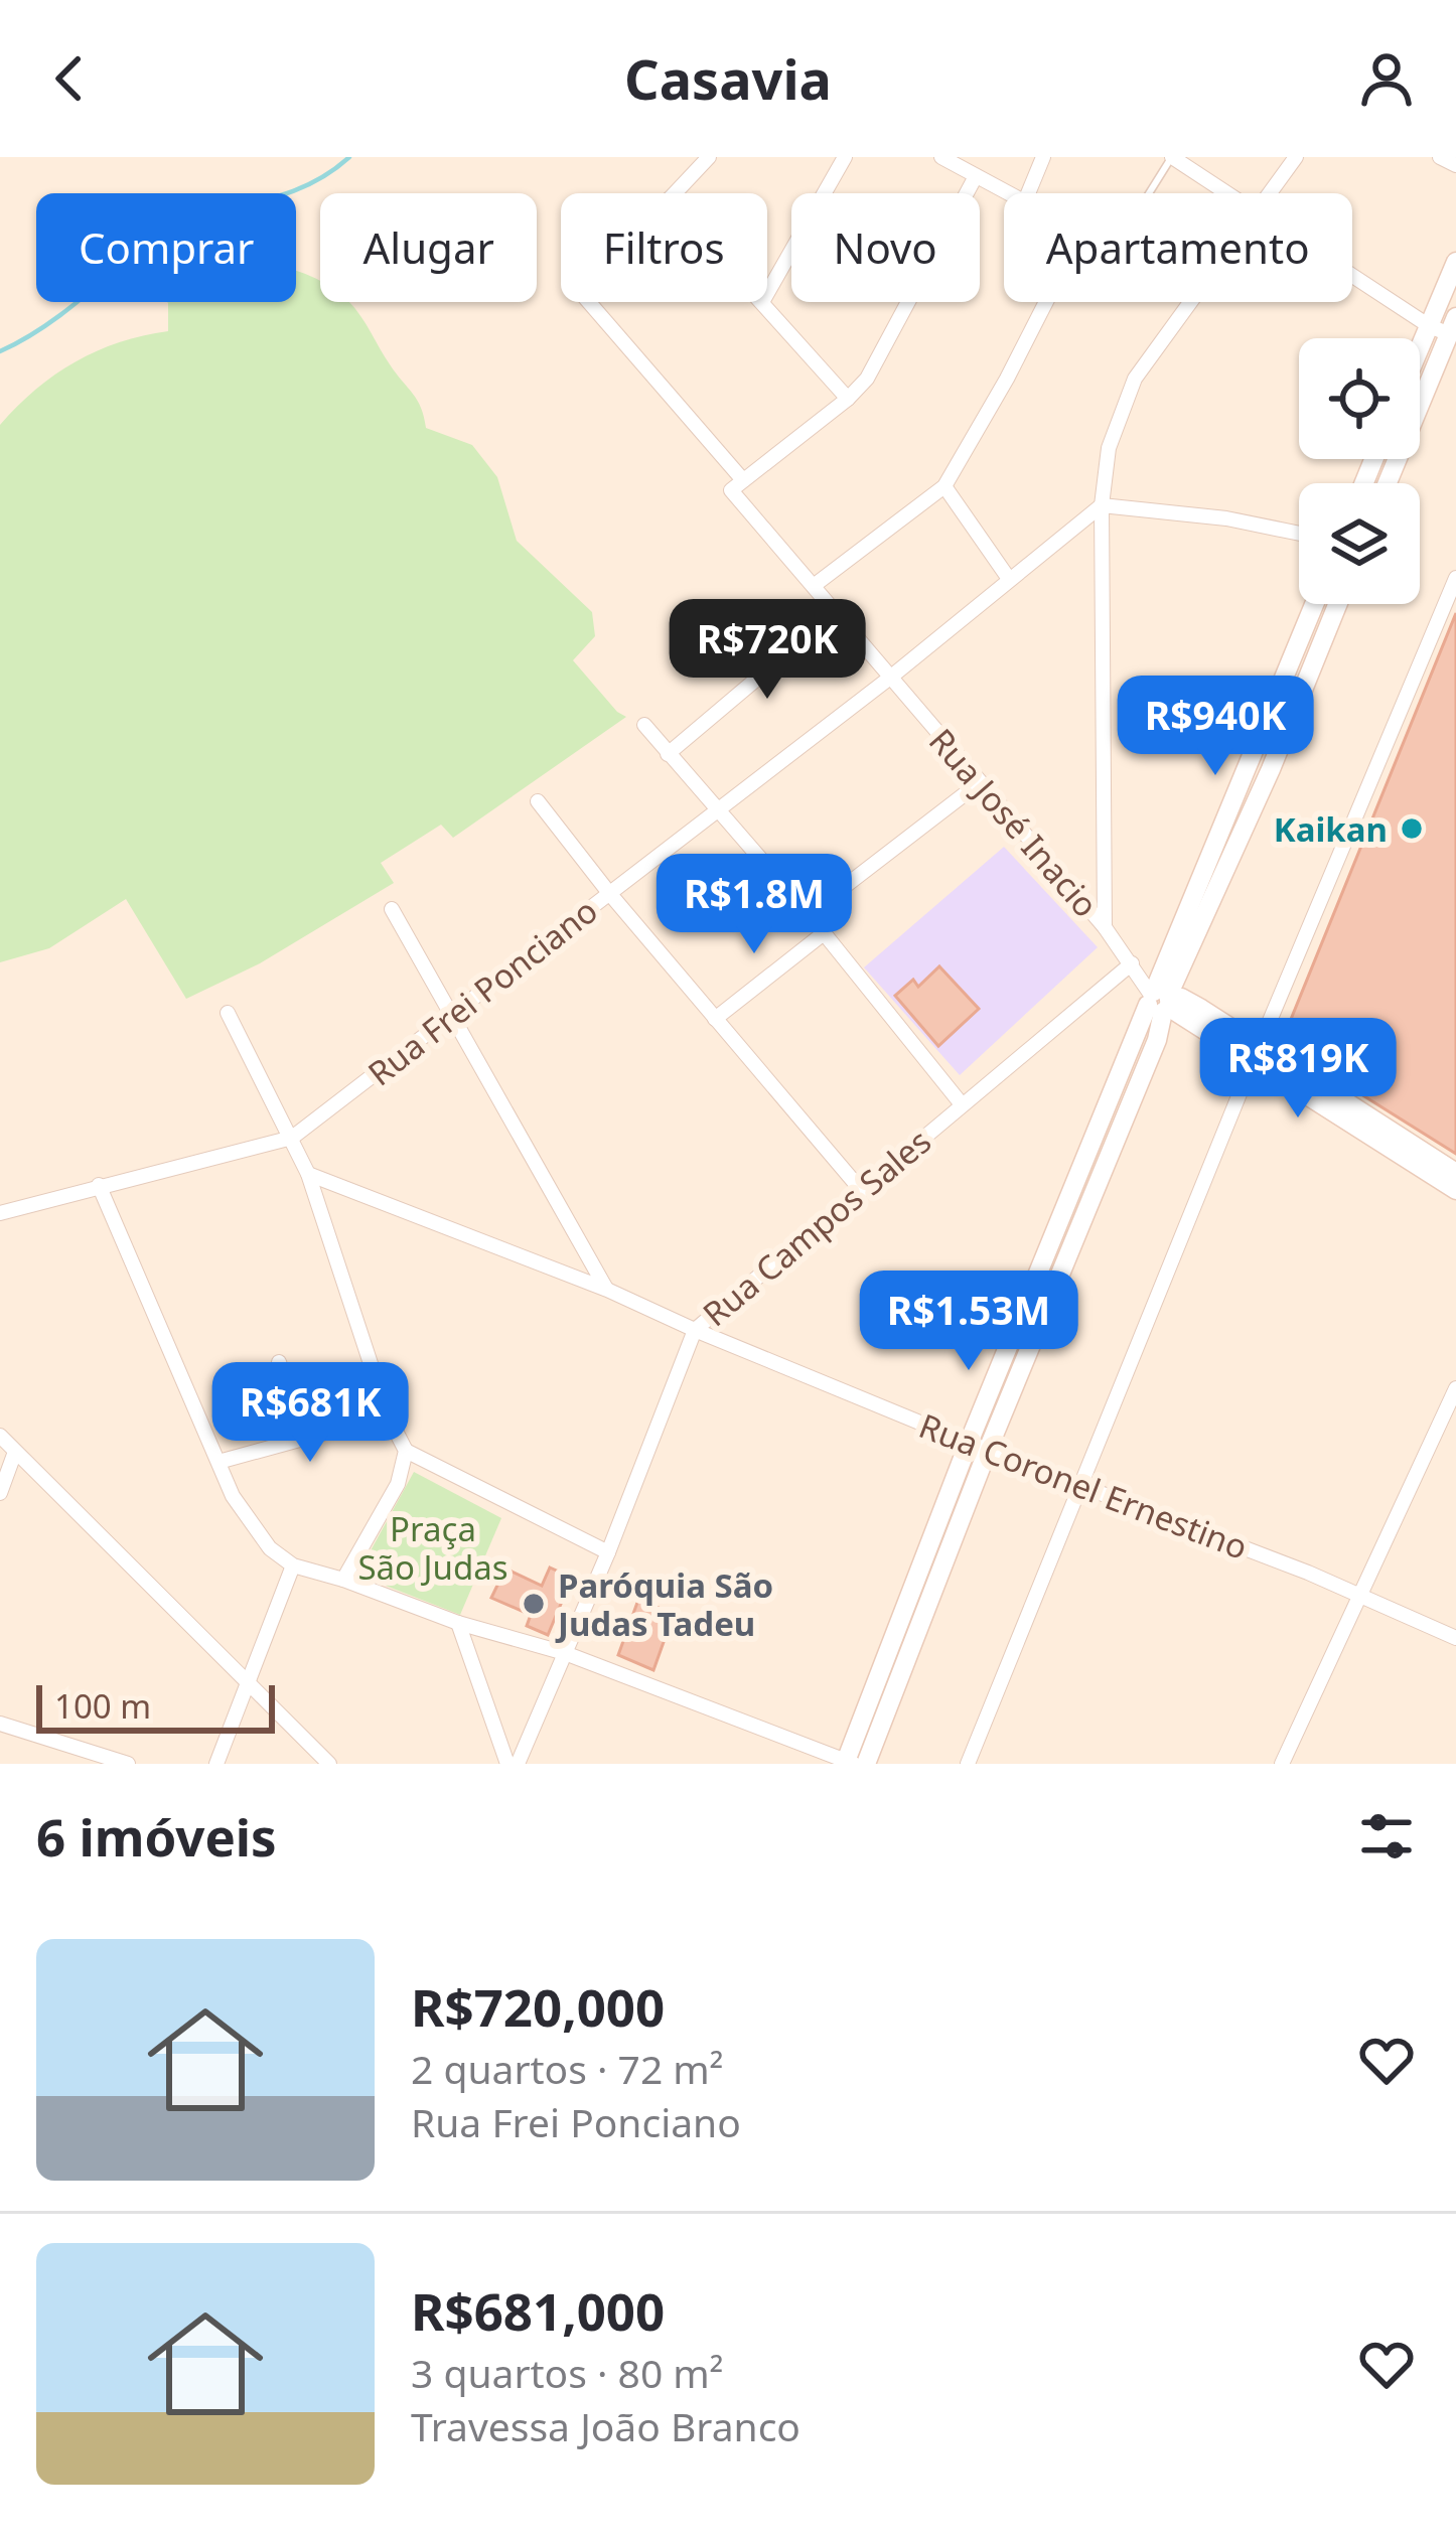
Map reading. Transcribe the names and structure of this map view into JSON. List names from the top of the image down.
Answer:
{
  "streets": {
    "street": [
      "Rua José Inacio",
      "Rua Frei Ponciano",
      "Rua Campos Sales",
      "Rua Coronel Ernestino"
    ]
  },
  "crossings": [
    ["Rua José Inacio", "Rua Frei Ponciano"],
    ["Rua José Inacio", "Rua Campos Sales"],
    ["Rua Campos Sales", "Rua Coronel Ernestino"]
  ],
  "parks": ["Praça São Judas"],
  "places": ["Kaikan", "Paróquia São Judas Tadeu"],
  "scale_bar": "100 m",
  "page": {
    "header": "Casavia",
    "chip": [
      "Comprar",
      "Alugar",
      "Filtros",
      "Novo",
      "Apartamento"
    ],
    "price": [
      "R$720K",
      "R$940K",
      "R$1.8M",
      "R$819K",
      "R$1.53M",
      "R$681K"
    ],
    "scale": "100 m",
    "heading": "6 imóveis",
    "list": [
      {
        "name": "R$720,000",
        "note": "2 quartos · 72 m² · Rua Frei Ponciano"
      },
      {
        "name": "R$681,000",
        "note": "3 quartos · 80 m² · Travessa João Branco"
      }
    ]
  }
}
